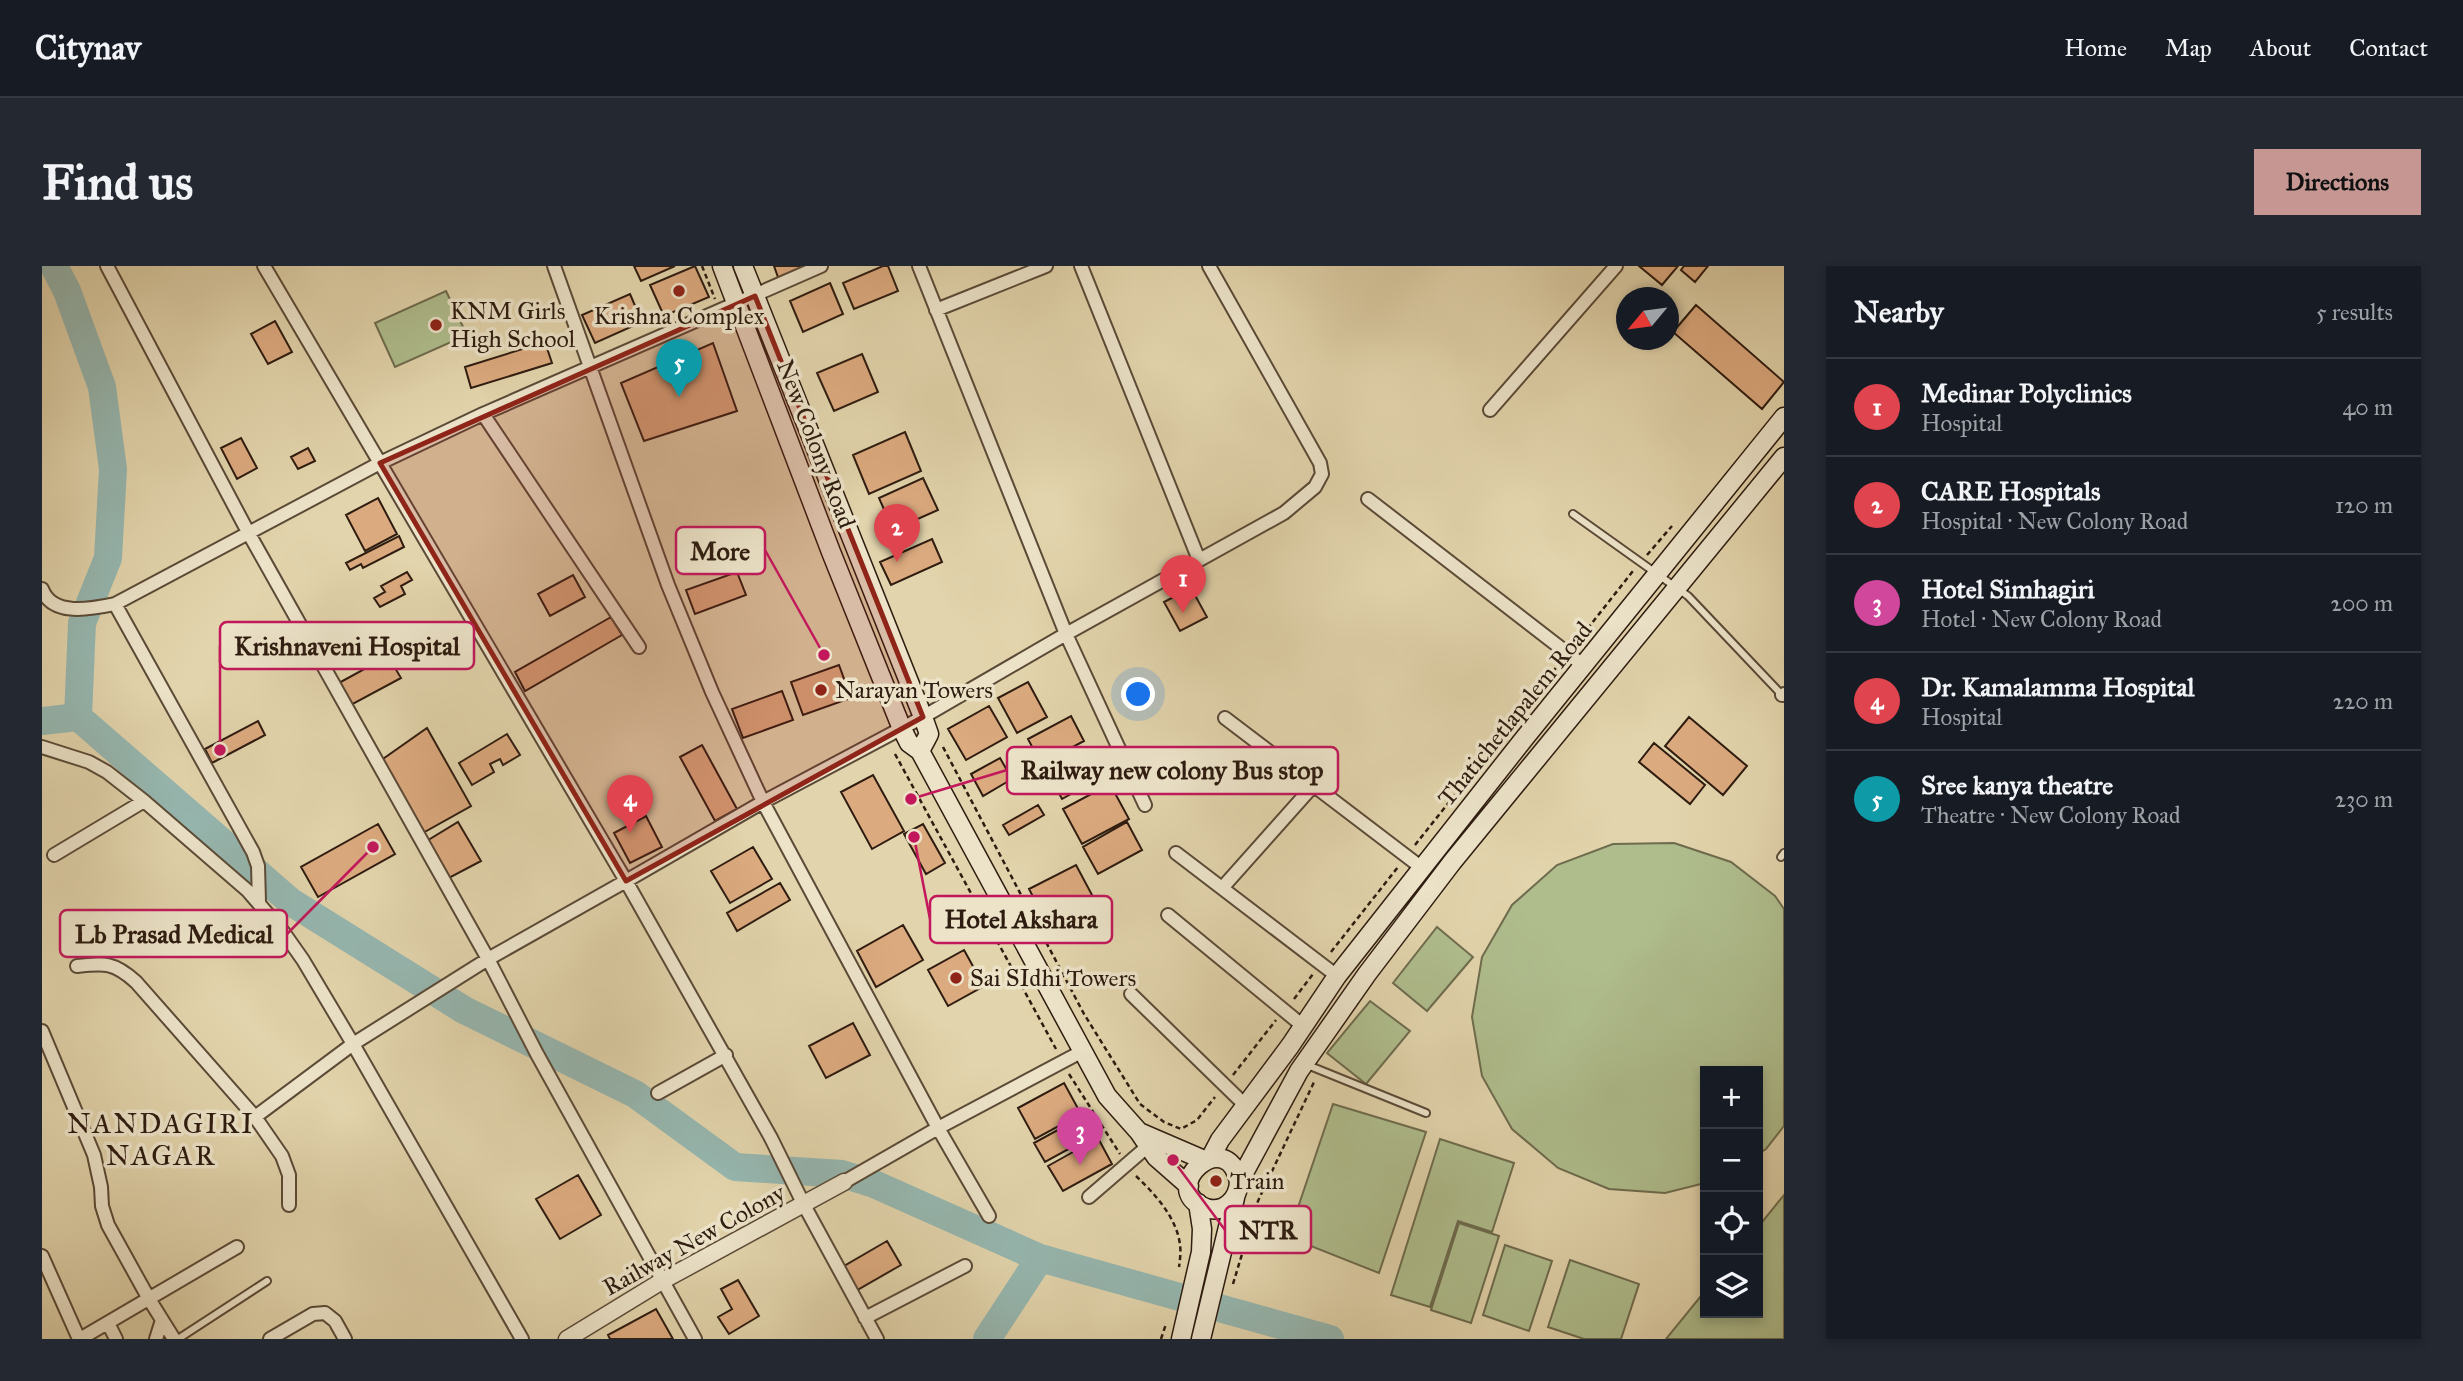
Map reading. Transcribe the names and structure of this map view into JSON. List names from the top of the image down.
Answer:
{
  "streets": {
    "main road": ["New Colony Road", "Thatichetlapalem Road"],
    "street": ["Railway New Colony"]
  },
  "crossings": [
    ["New Colony Road", "Thatichetlapalem Road"]
  ],
  "districts": ["NANDAGIRI NAGAR"],
  "places": [
    "Krishna Complex",
    "KNM Girls High School",
    "More",
    "Narayan Towers",
    "Krishnaveni Hospital",
    "Railway new colony Bus stop",
    "Hotel Akshara",
    "Lb Prasad Medical",
    "Sai SIdhi Towers",
    "NTR",
    "Train"
  ],
  "north": "bottom left",
  "page": {
    "header": "Citynav",
    "nav": [
      "Home",
      "Map",
      "About",
      "Contact"
    ],
    "buttons": "Directions",
    "title": "Find us",
    "heading": ["Nearby", "5 results"],
    "pins": [
      "5",
      "2",
      "1",
      "4",
      "3"
    ],
    "list": [
      {
        "mark": "1",
        "name": "Medinar Polyclinics",
        "note": "Hospital",
        "value": "40 m"
      },
      {
        "mark": "2",
        "name": "CARE Hospitals",
        "note": "Hospital · New Colony Road",
        "value": "120 m"
      },
      {
        "mark": "3",
        "name": "Hotel Simhagiri",
        "note": "Hotel · New Colony Road",
        "value": "200 m"
      },
      {
        "mark": "4",
        "name": "Dr. Kamalamma Hospital",
        "note": "Hospital",
        "value": "220 m"
      },
      {
        "mark": "5",
        "name": "Sree kanya theatre",
        "note": "Theatre · New Colony Road",
        "value": "230 m"
      }
    ],
    "map_buttons": ["+", "−"]
  }
}
